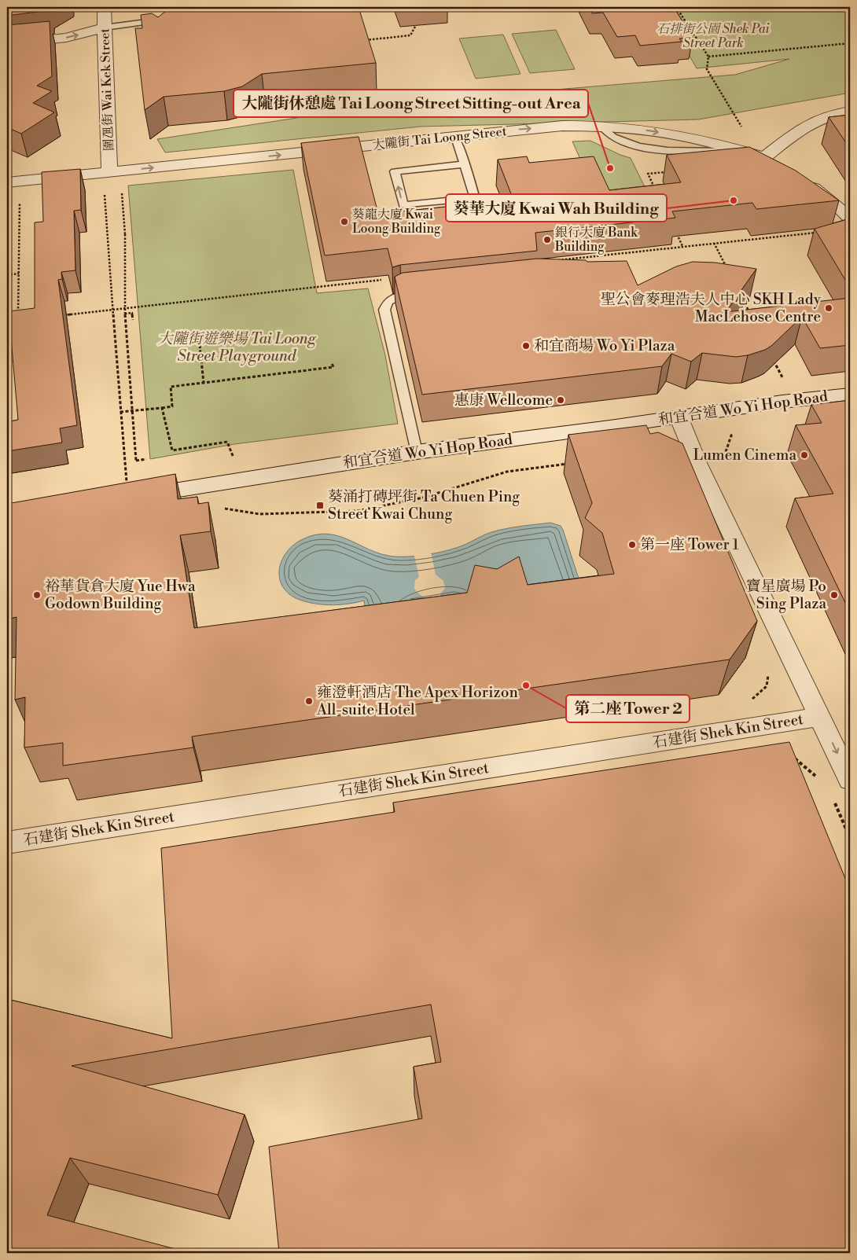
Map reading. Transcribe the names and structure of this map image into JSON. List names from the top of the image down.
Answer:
{
  "streets": {
    "street": [
      "圍乪街 Wai Kek Street",
      "大隴街 Tai Loong Street",
      "和宜合道 Wo Yi Hop Road",
      "石建街 Shek Kin Street"
    ]
  },
  "crossings": [
    ["圍乪街 Wai Kek Street", "大隴街 Tai Loong Street"]
  ],
  "one_way": ["大隴街 Tai Loong Street"],
  "parks": ["石排街公園 Shek Pai Street Park", "大隴街遊樂場 Tai Loong Street Playground"],
  "places": {
    "other": [
      "大隴街休憩處 Tai Loong Street Sitting-out Area",
      "葵華大廈 Kwai Wah Building",
      "葵龍大廈 Kwai Loong Building",
      "銀行大廈 Bank Building",
      "聖公會麥理浩夫人中心 SKH Lady MacLehose Centre",
      "和宜商場 Wo Yi Plaza",
      "惠康 Wellcome",
      "Lumen Cinema",
      "第一座 Tower 1",
      "裕華貨倉大廈 Yue Hwa Godown Building",
      "寶星廣場 Po Sing Plaza",
      "第二座 Tower 2",
      "雍澄軒酒店 The Apex Horizon All-suite Hotel"
    ],
    "transit": ["葵涌打磚坪街 Ta Chuen Ping Street Kwai Chung"]
  }
}
